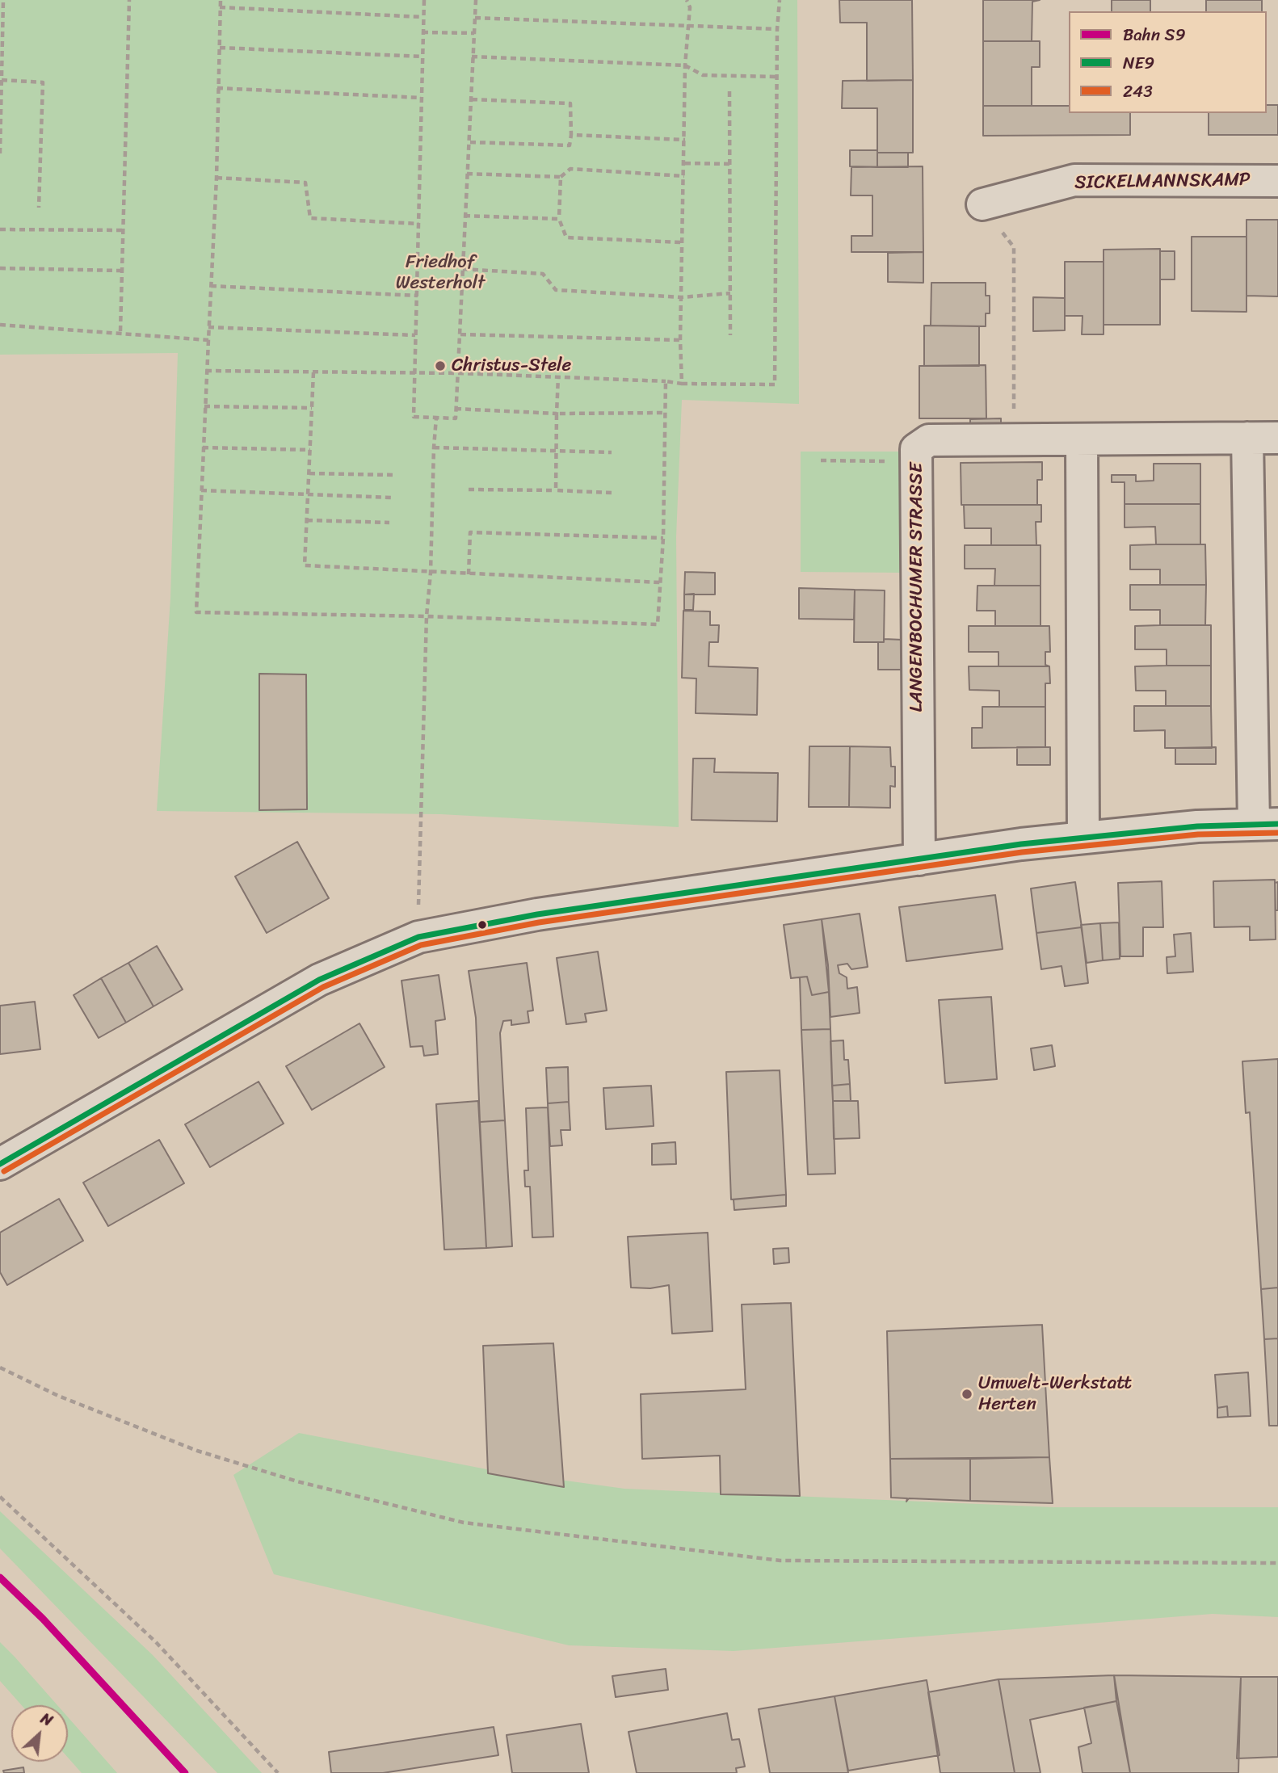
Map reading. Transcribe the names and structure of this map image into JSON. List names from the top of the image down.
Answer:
{
  "streets": {
    "street": ["SICKELMANNSKAMP", "LANGENBOCHUMER STRASSE"]
  },
  "parks": ["Friedhof Westerholt"],
  "places": ["Christus-Stele", "Umwelt-Werkstatt Herten"],
  "lines": ["transit line NE9", "transit line 243", "rail line S9"],
  "legend": ["Bahn S9", "NE9", "243"],
  "north": "top right"
}
